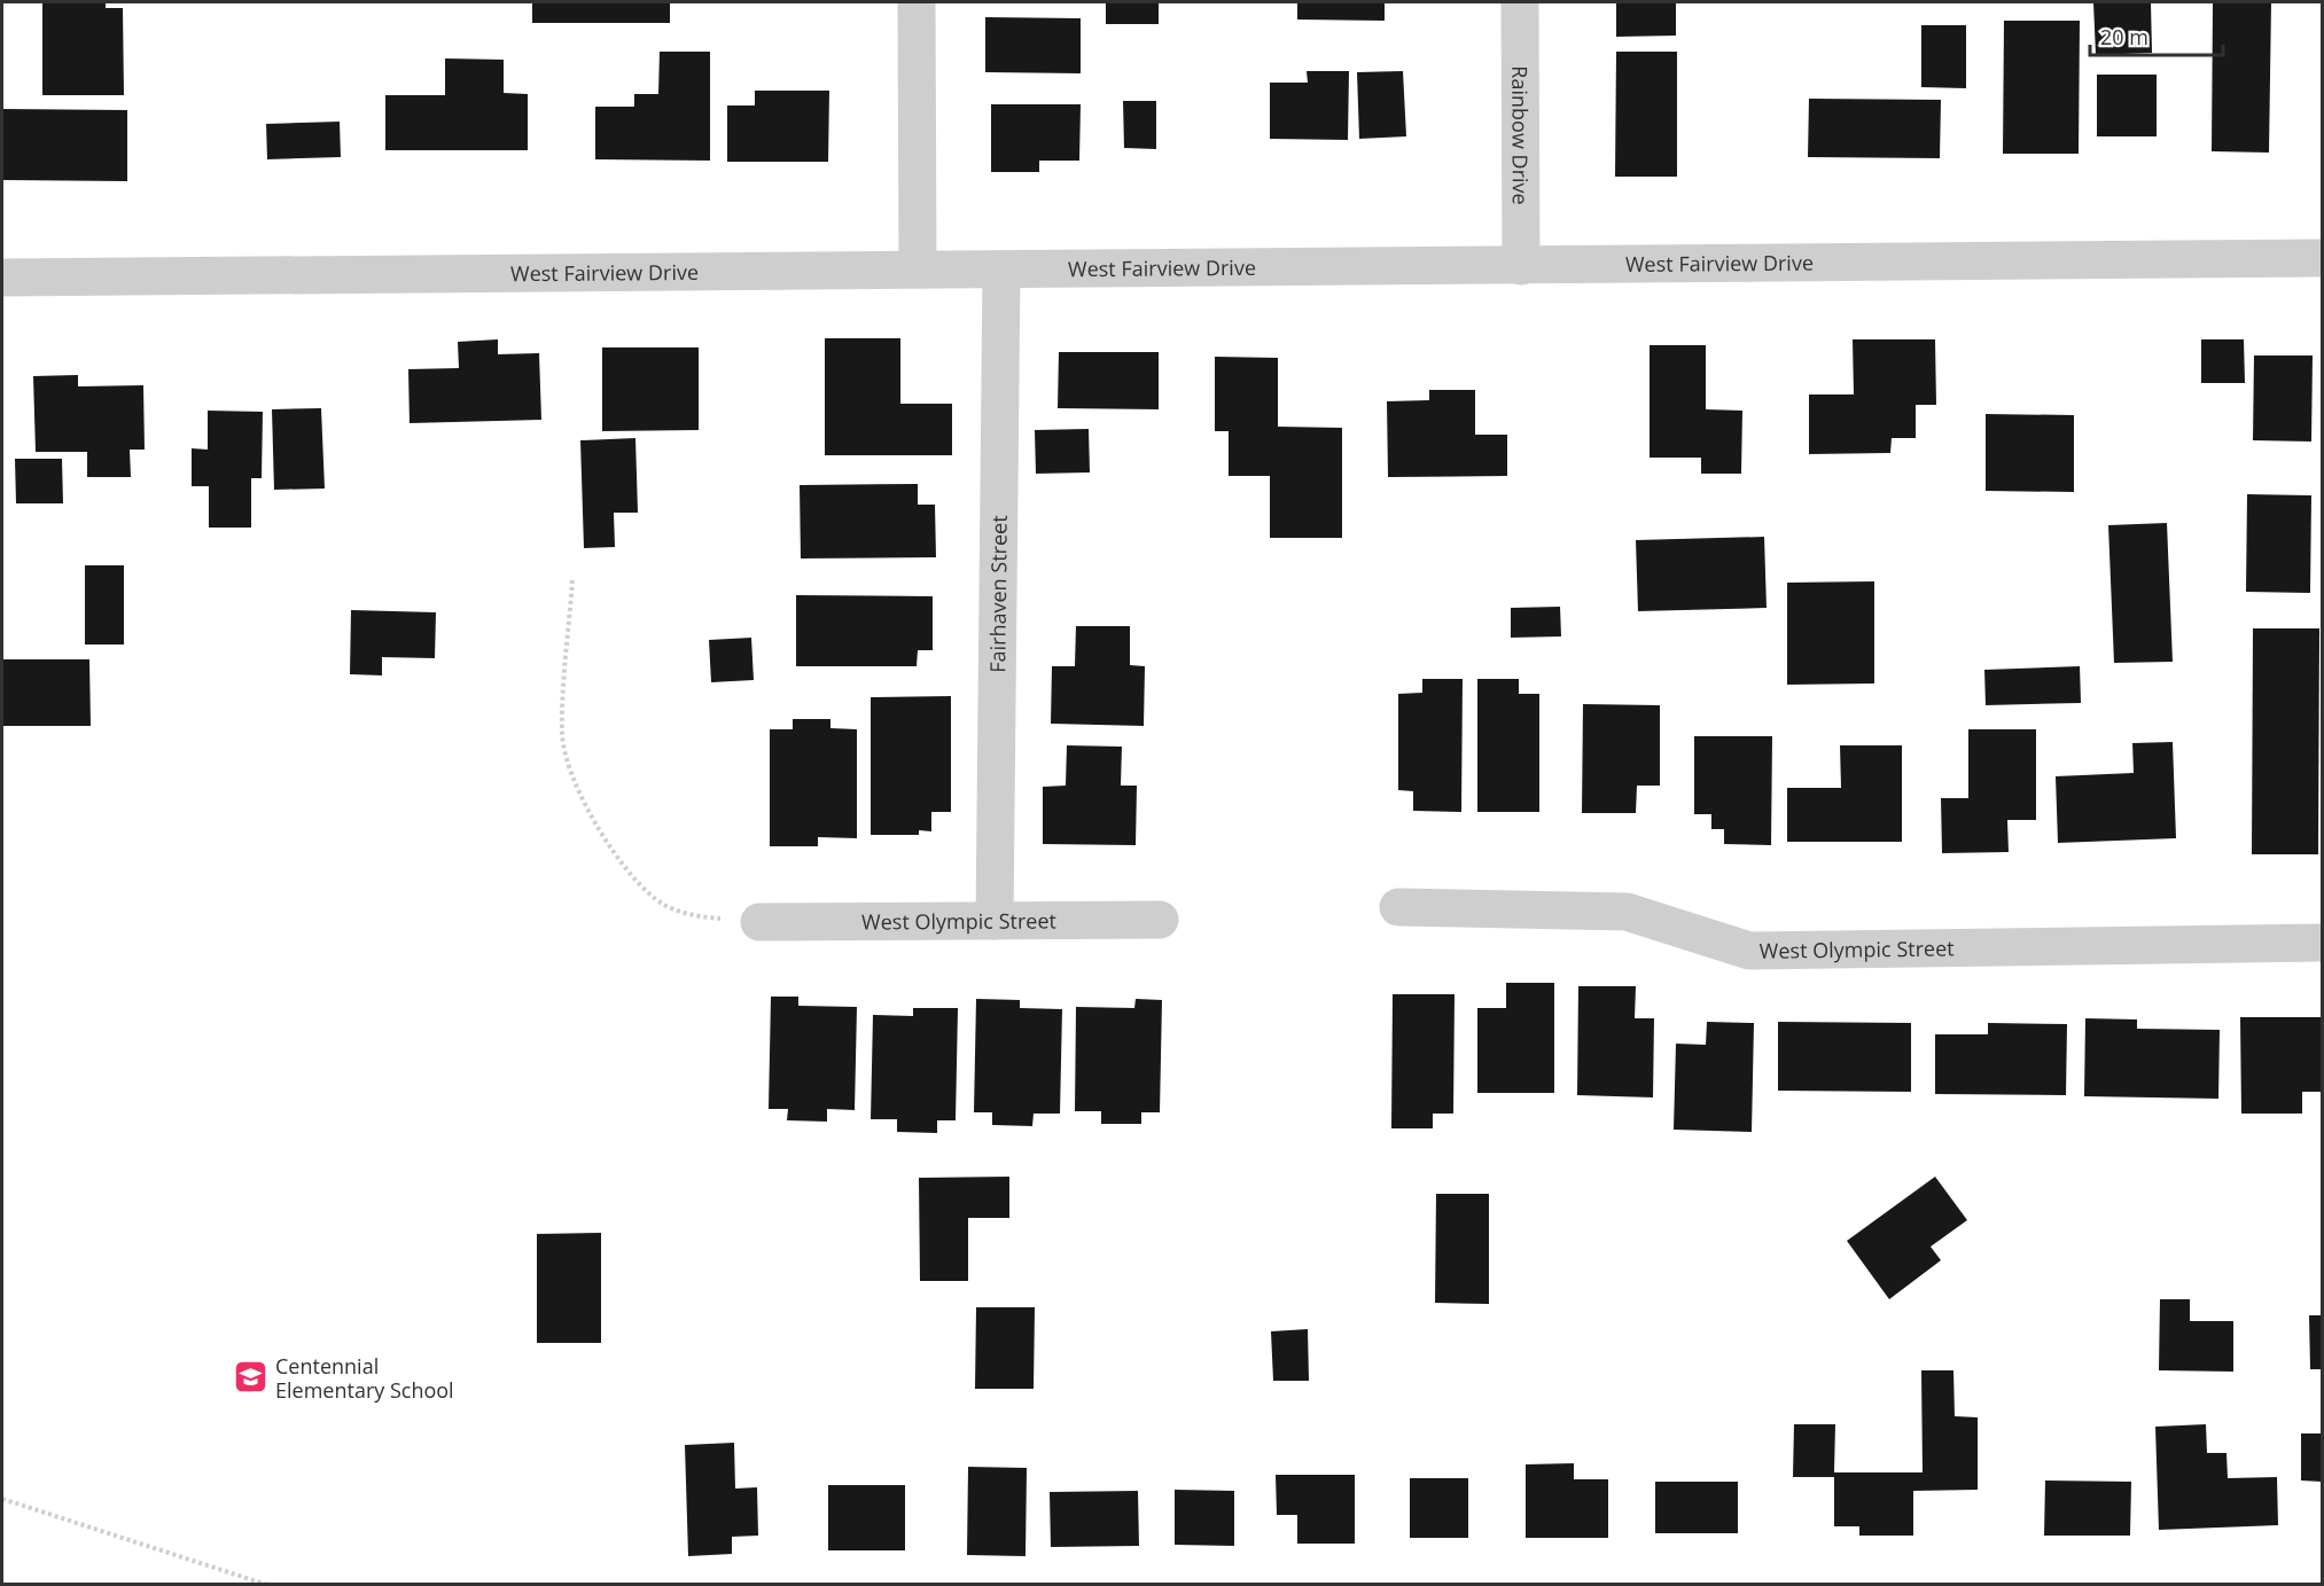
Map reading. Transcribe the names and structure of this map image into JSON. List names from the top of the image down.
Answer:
{
  "streets": {
    "street": [
      "Rainbow Drive",
      "West Fairview Drive",
      "Fairhaven Street",
      "West Olympic Street"
    ]
  },
  "crossings": [
    ["Rainbow Drive", "West Fairview Drive"],
    ["West Fairview Drive", "Fairhaven Street"],
    ["Fairhaven Street", "West Olympic Street"]
  ],
  "places": {
    "school or university": ["Centennial Elementary School"]
  },
  "scale_bar": "20 m"
}
